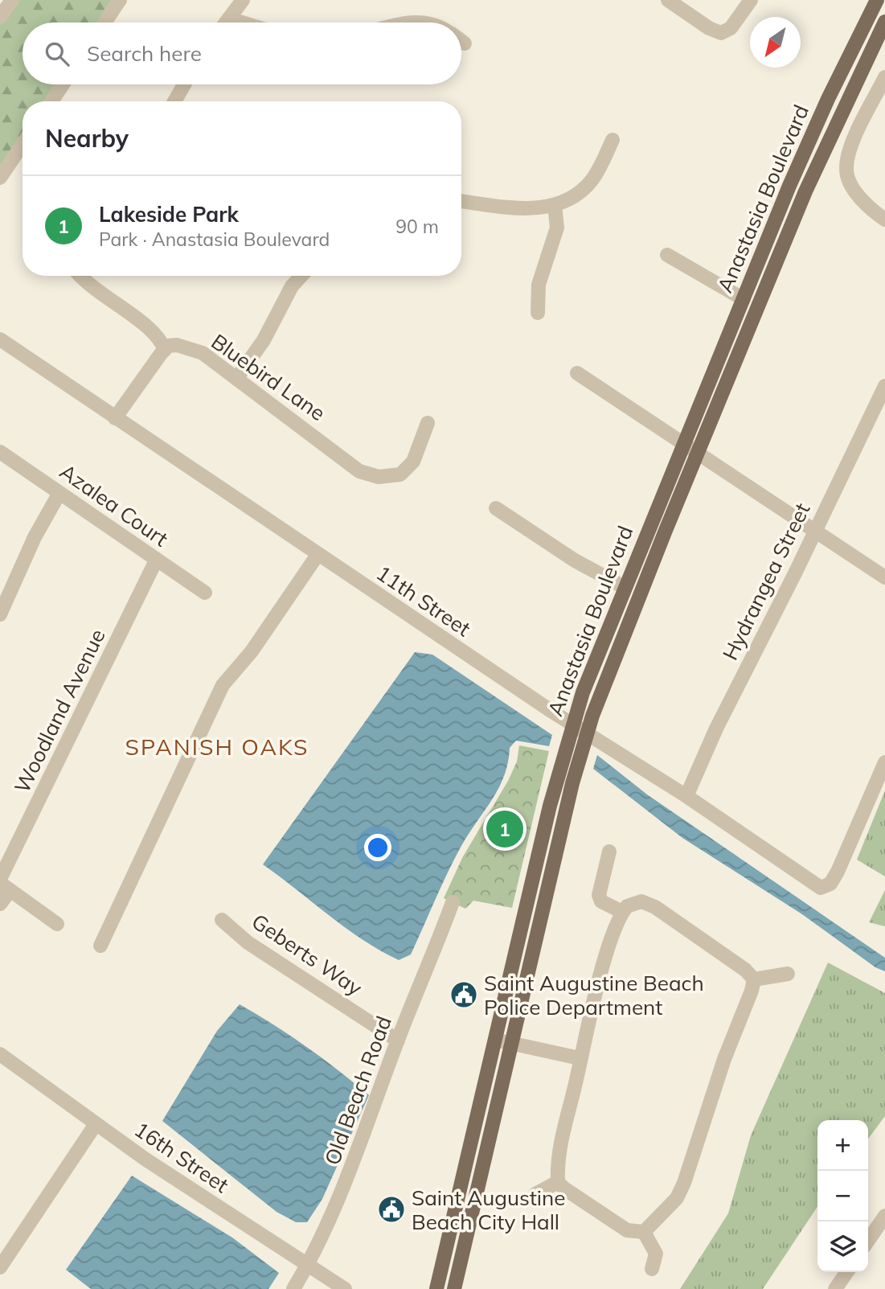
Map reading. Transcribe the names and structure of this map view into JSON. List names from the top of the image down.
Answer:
{
  "streets": {
    "main road": ["Anastasia Boulevard"],
    "street": [
      "Bluebird Lane",
      "Azalea Court",
      "Hydrangea Street",
      "11th Street",
      "Woodland Avenue",
      "Geberts Way",
      "Old Beach Road",
      "16th Street"
    ]
  },
  "crossings": [
    ["Anastasia Boulevard", "11th Street"],
    ["Azalea Court", "Woodland Avenue"],
    ["Hydrangea Street", "11th Street"],
    ["Geberts Way", "Old Beach Road"],
    ["Old Beach Road", "16th Street"]
  ],
  "districts": ["SPANISH OAKS"],
  "places": {
    "public building": ["Saint Augustine Beach Police Department", "Saint Augustine Beach City Hall"]
  },
  "north": "bottom left",
  "page": {
    "search": "Search here",
    "heading": "Nearby",
    "list": [
      {
        "mark": "1",
        "name": "Lakeside Park",
        "note": "Park · Anastasia Boulevard",
        "value": "90 m"
      }
    ],
    "pins": "1",
    "map_buttons": ["+", "−"]
  }
}
